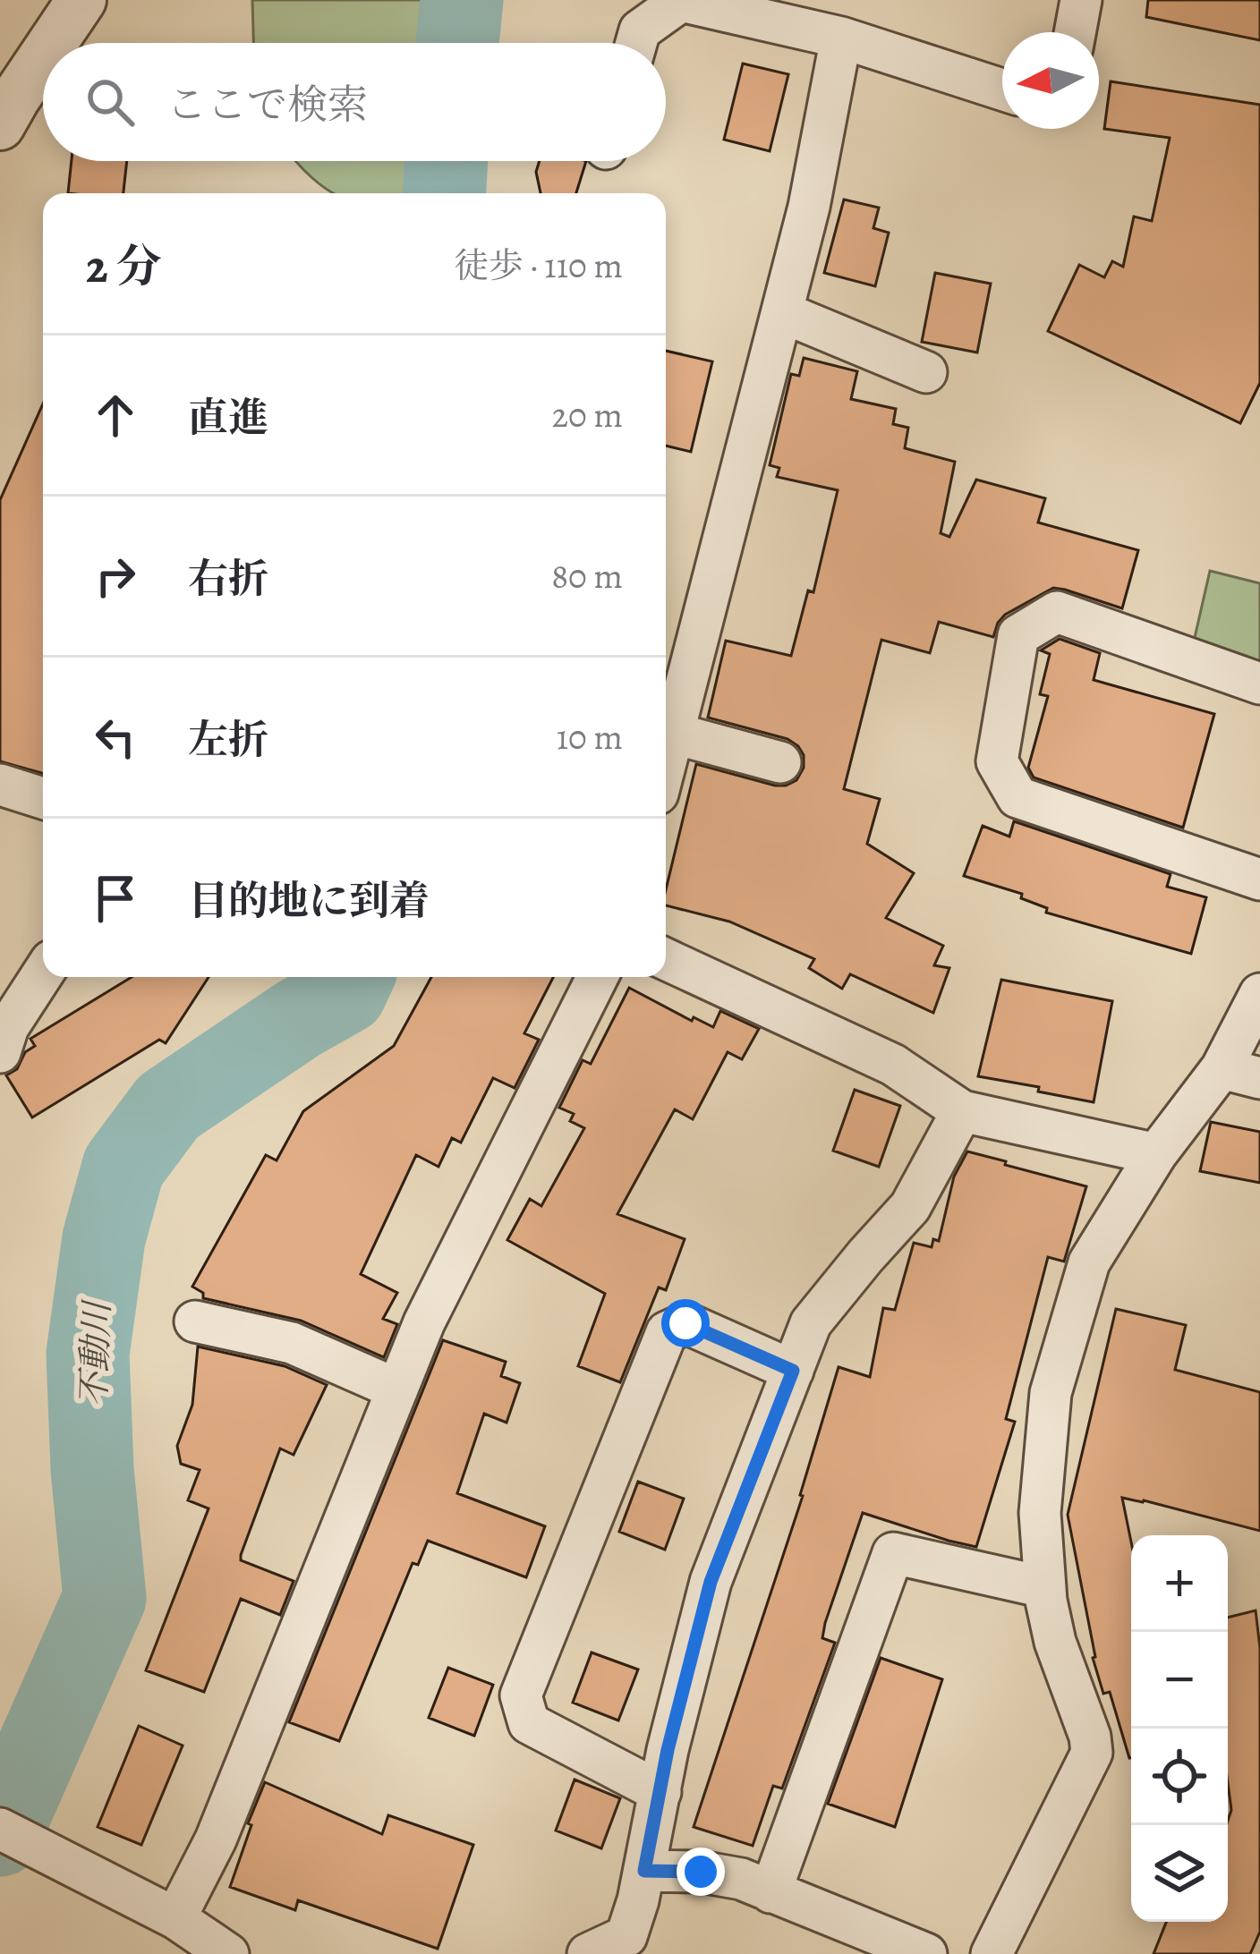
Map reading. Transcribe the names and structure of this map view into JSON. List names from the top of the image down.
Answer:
{
  "water": ["不動川"],
  "north": "left",
  "page": {
    "search": "ここで検索",
    "heading": ["2 分", "徒歩 · 110 m"],
    "list": [
      ["直進", "20 m"],
      ["右折", "80 m"],
      ["左折", "10 m"],
      "目的地に到着"
    ],
    "map_buttons": ["+", "−"]
  }
}
